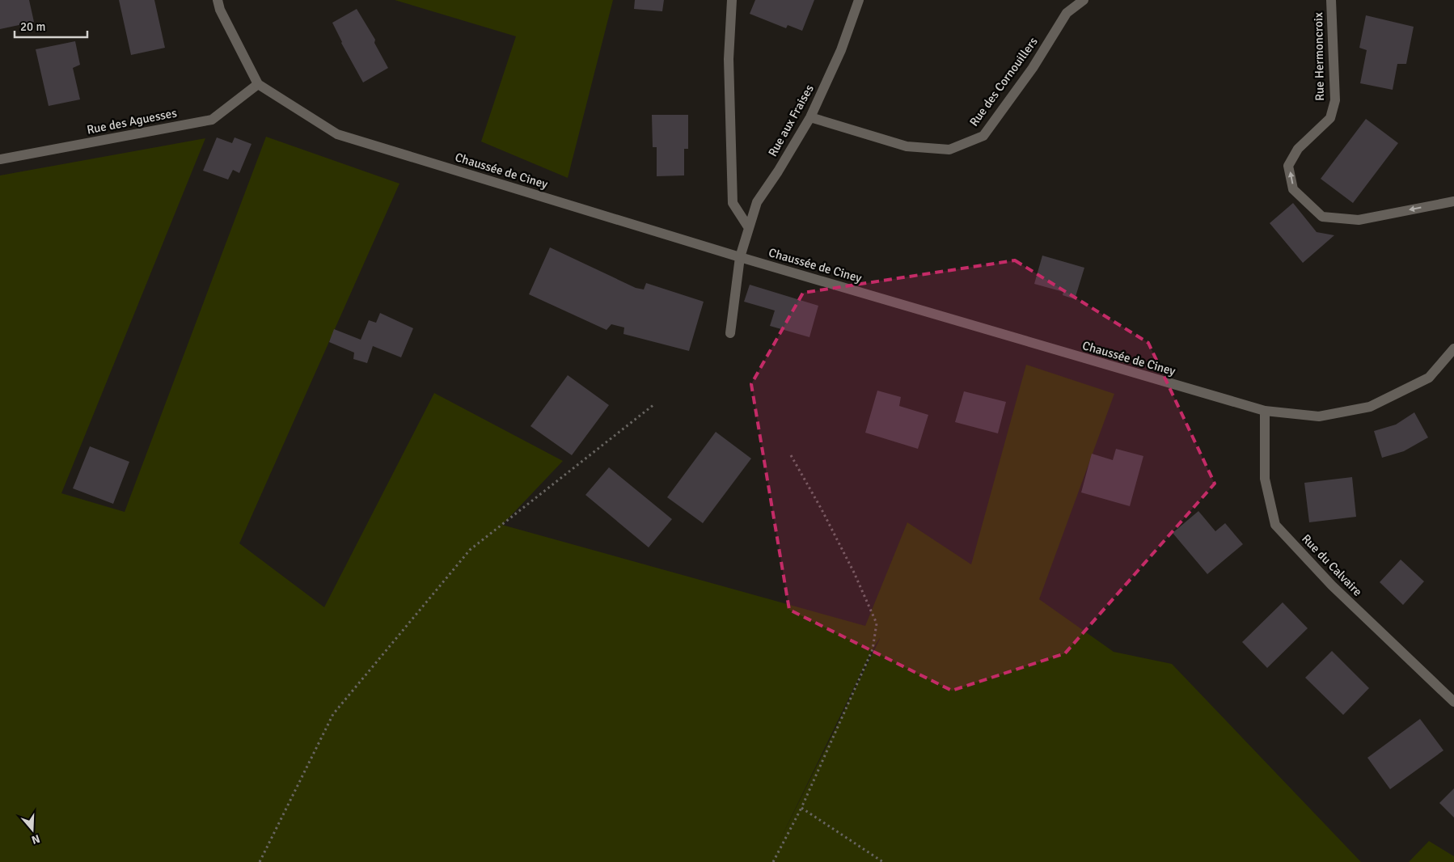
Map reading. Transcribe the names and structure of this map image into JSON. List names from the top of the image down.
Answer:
{
  "streets": {
    "street": [
      "Rue Hermoncroix",
      "Rue des Cornouillers",
      "Rue aux Fraises",
      "Rue des Aguesses",
      "Chaussée de Ciney",
      "Rue du Calvaire"
    ]
  },
  "crossings": [
    ["Rue des Cornouillers", "Rue aux Fraises"],
    ["Rue aux Fraises", "Chaussée de Ciney"],
    ["Rue des Aguesses", "Chaussée de Ciney"],
    ["Chaussée de Ciney", "Rue du Calvaire"]
  ],
  "scale_bar": "20 m",
  "north": "bottom"
}
